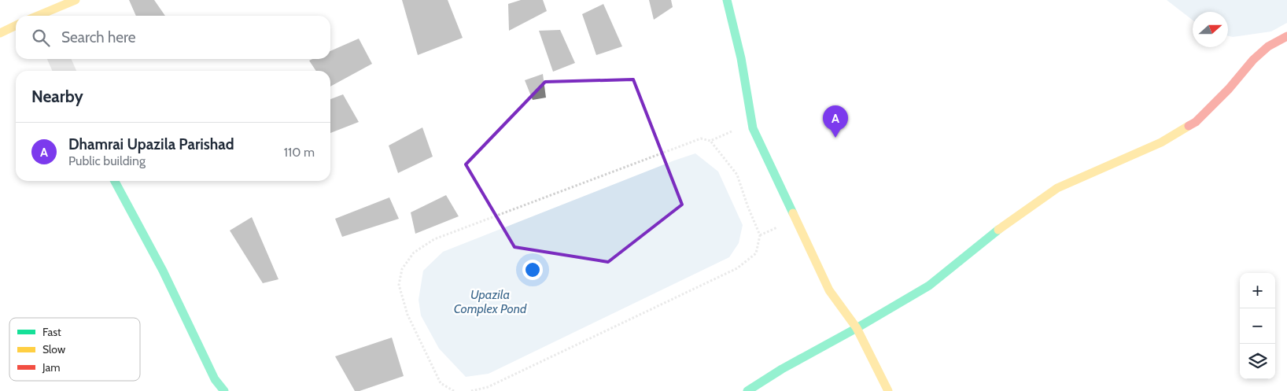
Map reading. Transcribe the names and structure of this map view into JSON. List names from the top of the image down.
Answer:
{
  "water": ["Upazila Complex Pond"],
  "legend": ["Fast", "Slow", "Jam"],
  "north": "right",
  "page": {
    "search": "Search here",
    "heading": "Nearby",
    "pins": "A",
    "list": [
      {
        "mark": "A",
        "name": "Dhamrai Upazila Parishad",
        "note": "Public building",
        "value": "110 m"
      }
    ],
    "map_buttons": ["+", "−"]
  }
}
